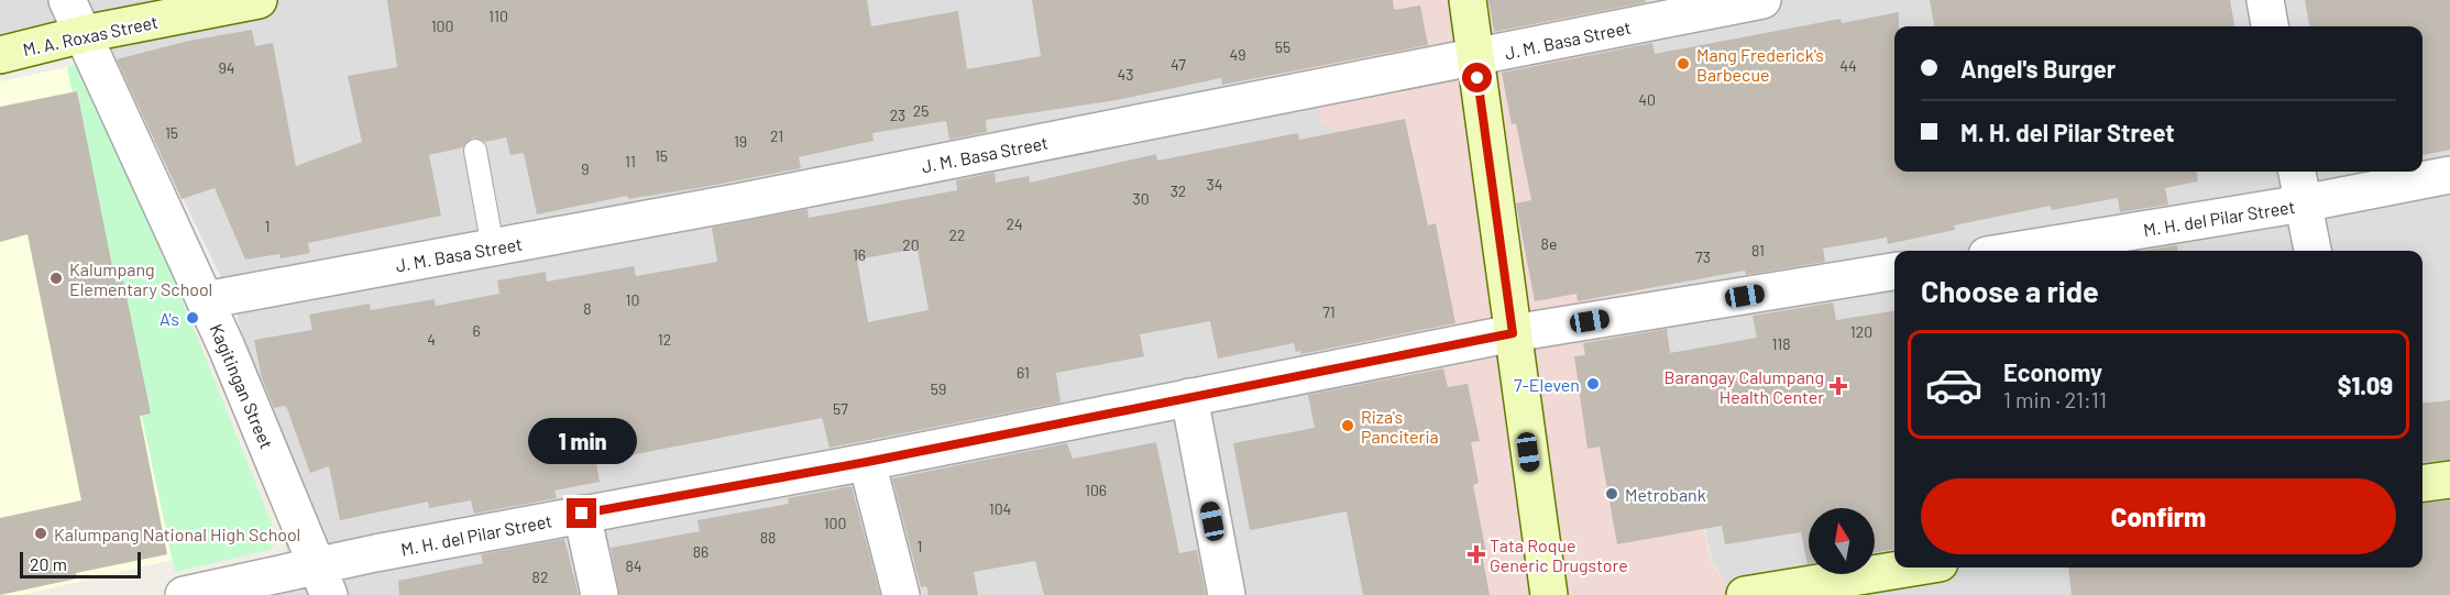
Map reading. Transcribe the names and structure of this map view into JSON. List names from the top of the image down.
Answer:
{
  "streets": {
    "street": [
      "M. A. Roxas Street",
      "J. M. Basa Street",
      "M. H. del Pilar Street",
      "Kagitingan Street"
    ]
  },
  "crossings": [
    ["M. A. Roxas Street", "Kagitingan Street"],
    ["J. M. Basa Street", "Kagitingan Street"],
    ["M. H. del Pilar Street", "Kagitingan Street"]
  ],
  "places": {
    "other": [
      "Mang Frederick's Barbecue",
      "Kalumpang Elementary School",
      "A's",
      "7-Eleven",
      "Riza's Panciteria",
      "Metrobank",
      "Kalumpang National High School"
    ],
    "health": ["Barangay Calumpang Health Center", "Tata Roque Generic Drugstore"]
  },
  "house_numbers": [
    "110",
    "100",
    "55",
    "49",
    "47",
    "44",
    "94",
    "43",
    "40",
    "25",
    "23",
    "15",
    "21",
    "19",
    "15",
    "11",
    "9",
    "34",
    "32",
    "30",
    "24",
    "1",
    "22",
    "8e",
    "20",
    "81",
    "16",
    "73",
    "10",
    "8",
    "71",
    "6",
    "120",
    "4",
    "12",
    "118",
    "61",
    "59",
    "57",
    "106",
    "104",
    "100",
    "88",
    "1",
    "86",
    "84",
    "82"
  ],
  "scale_bar": "20 m",
  "north": "top",
  "page": {
    "banner": ["Angel's Burger", "M. H. del Pilar Street"],
    "heading": "Choose a ride",
    "list": [
      {
        "name": "Economy",
        "note": "1 min · 21:11",
        "value": "$1.09"
      }
    ],
    "bubble": "1 min",
    "buttons": "Confirm",
    "scale": "20 m"
  }
}
